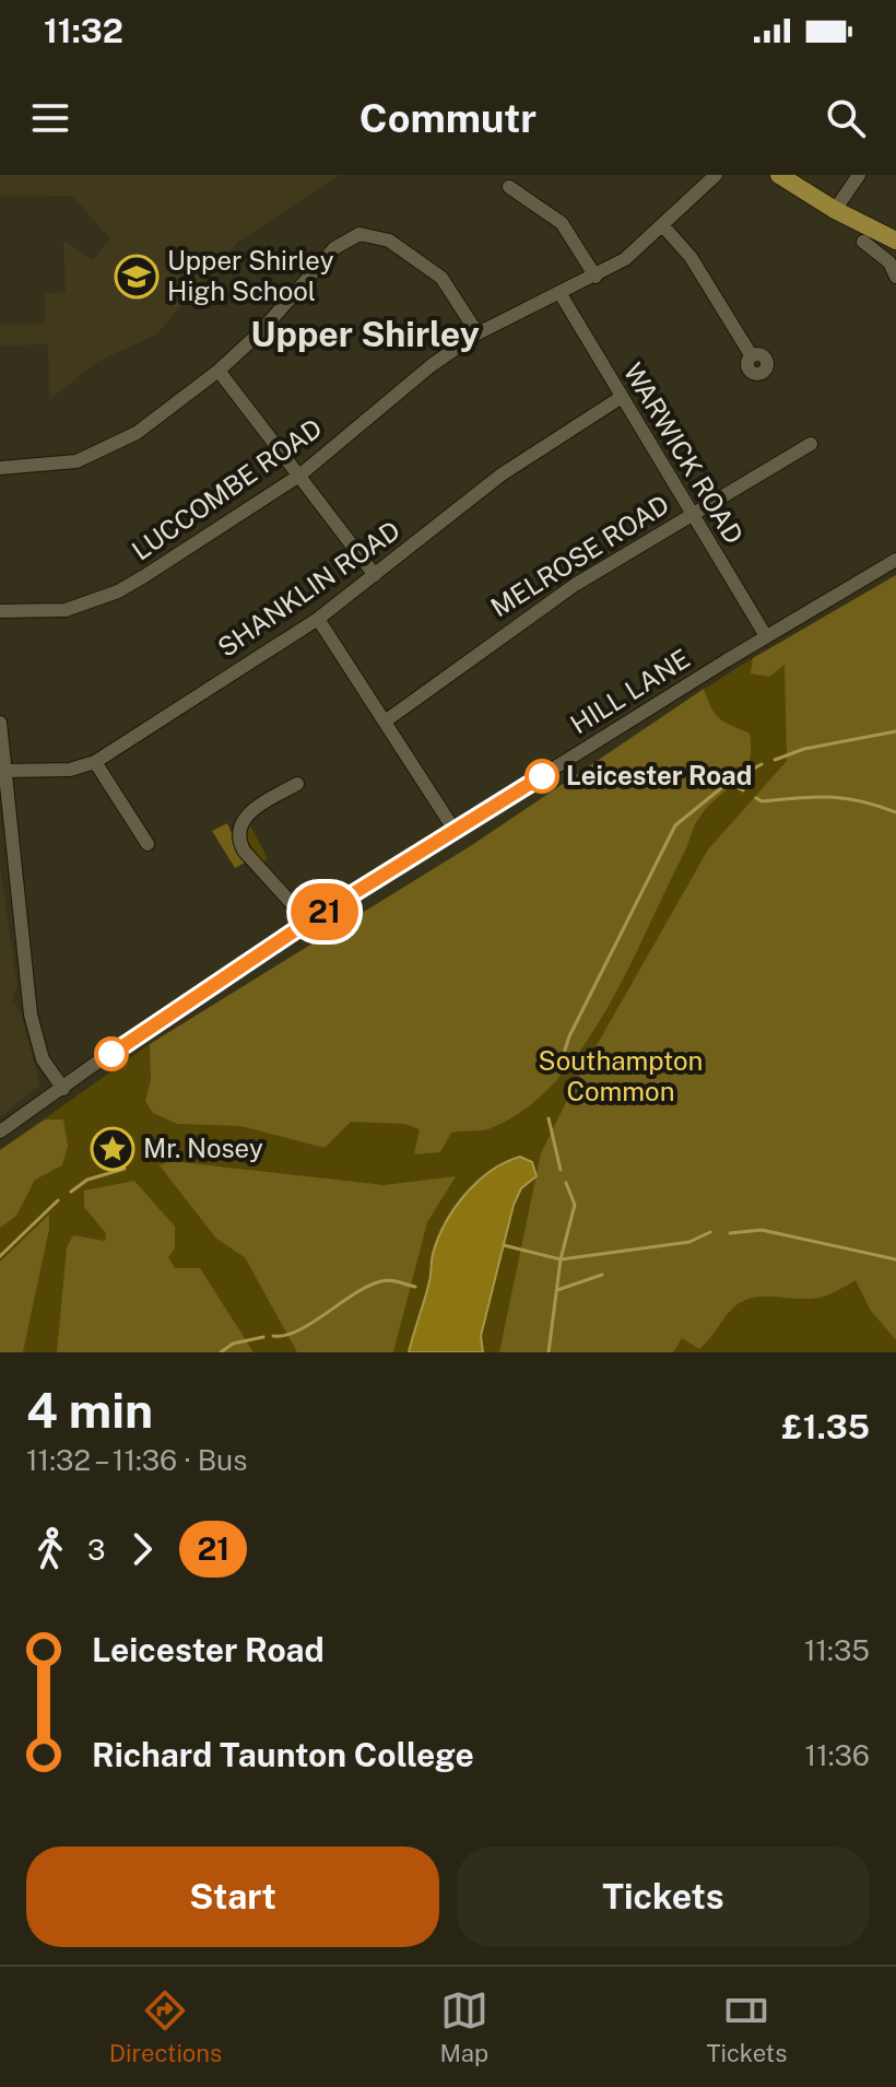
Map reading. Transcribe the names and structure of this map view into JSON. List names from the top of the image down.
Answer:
{
  "streets": {
    "street": [
      "WARWICK ROAD",
      "LUCCOMBE ROAD",
      "MELROSE ROAD",
      "SHANKLIN ROAD",
      "HILL LANE"
    ]
  },
  "crossings": [
    ["WARWICK ROAD", "LUCCOMBE ROAD"],
    ["WARWICK ROAD", "MELROSE ROAD"],
    ["WARWICK ROAD", "SHANKLIN ROAD"],
    ["WARWICK ROAD", "HILL LANE"]
  ],
  "districts": ["Upper Shirley"],
  "parks": ["Southampton Common"],
  "places": {
    "school or university": ["Upper Shirley High School"],
    "other": ["Leicester Road"],
    "place": ["Mr. Nosey"]
  },
  "lines": ["bus line 21"],
  "page": {
    "status": "11:32",
    "header": "Commutr",
    "on_map": "21",
    "heading": ["4 min", "11:32 – 11:36 · Bus", "£1.35"],
    "legs": ["3", "21"],
    "list": [
      {
        "name": "Leicester Road",
        "value": "11:35"
      },
      {
        "name": "Richard Taunton College",
        "value": "11:36"
      }
    ],
    "buttons": ["Start", "Tickets"],
    "tabs": ["Directions", "Map", "Tickets"]
  }
}
